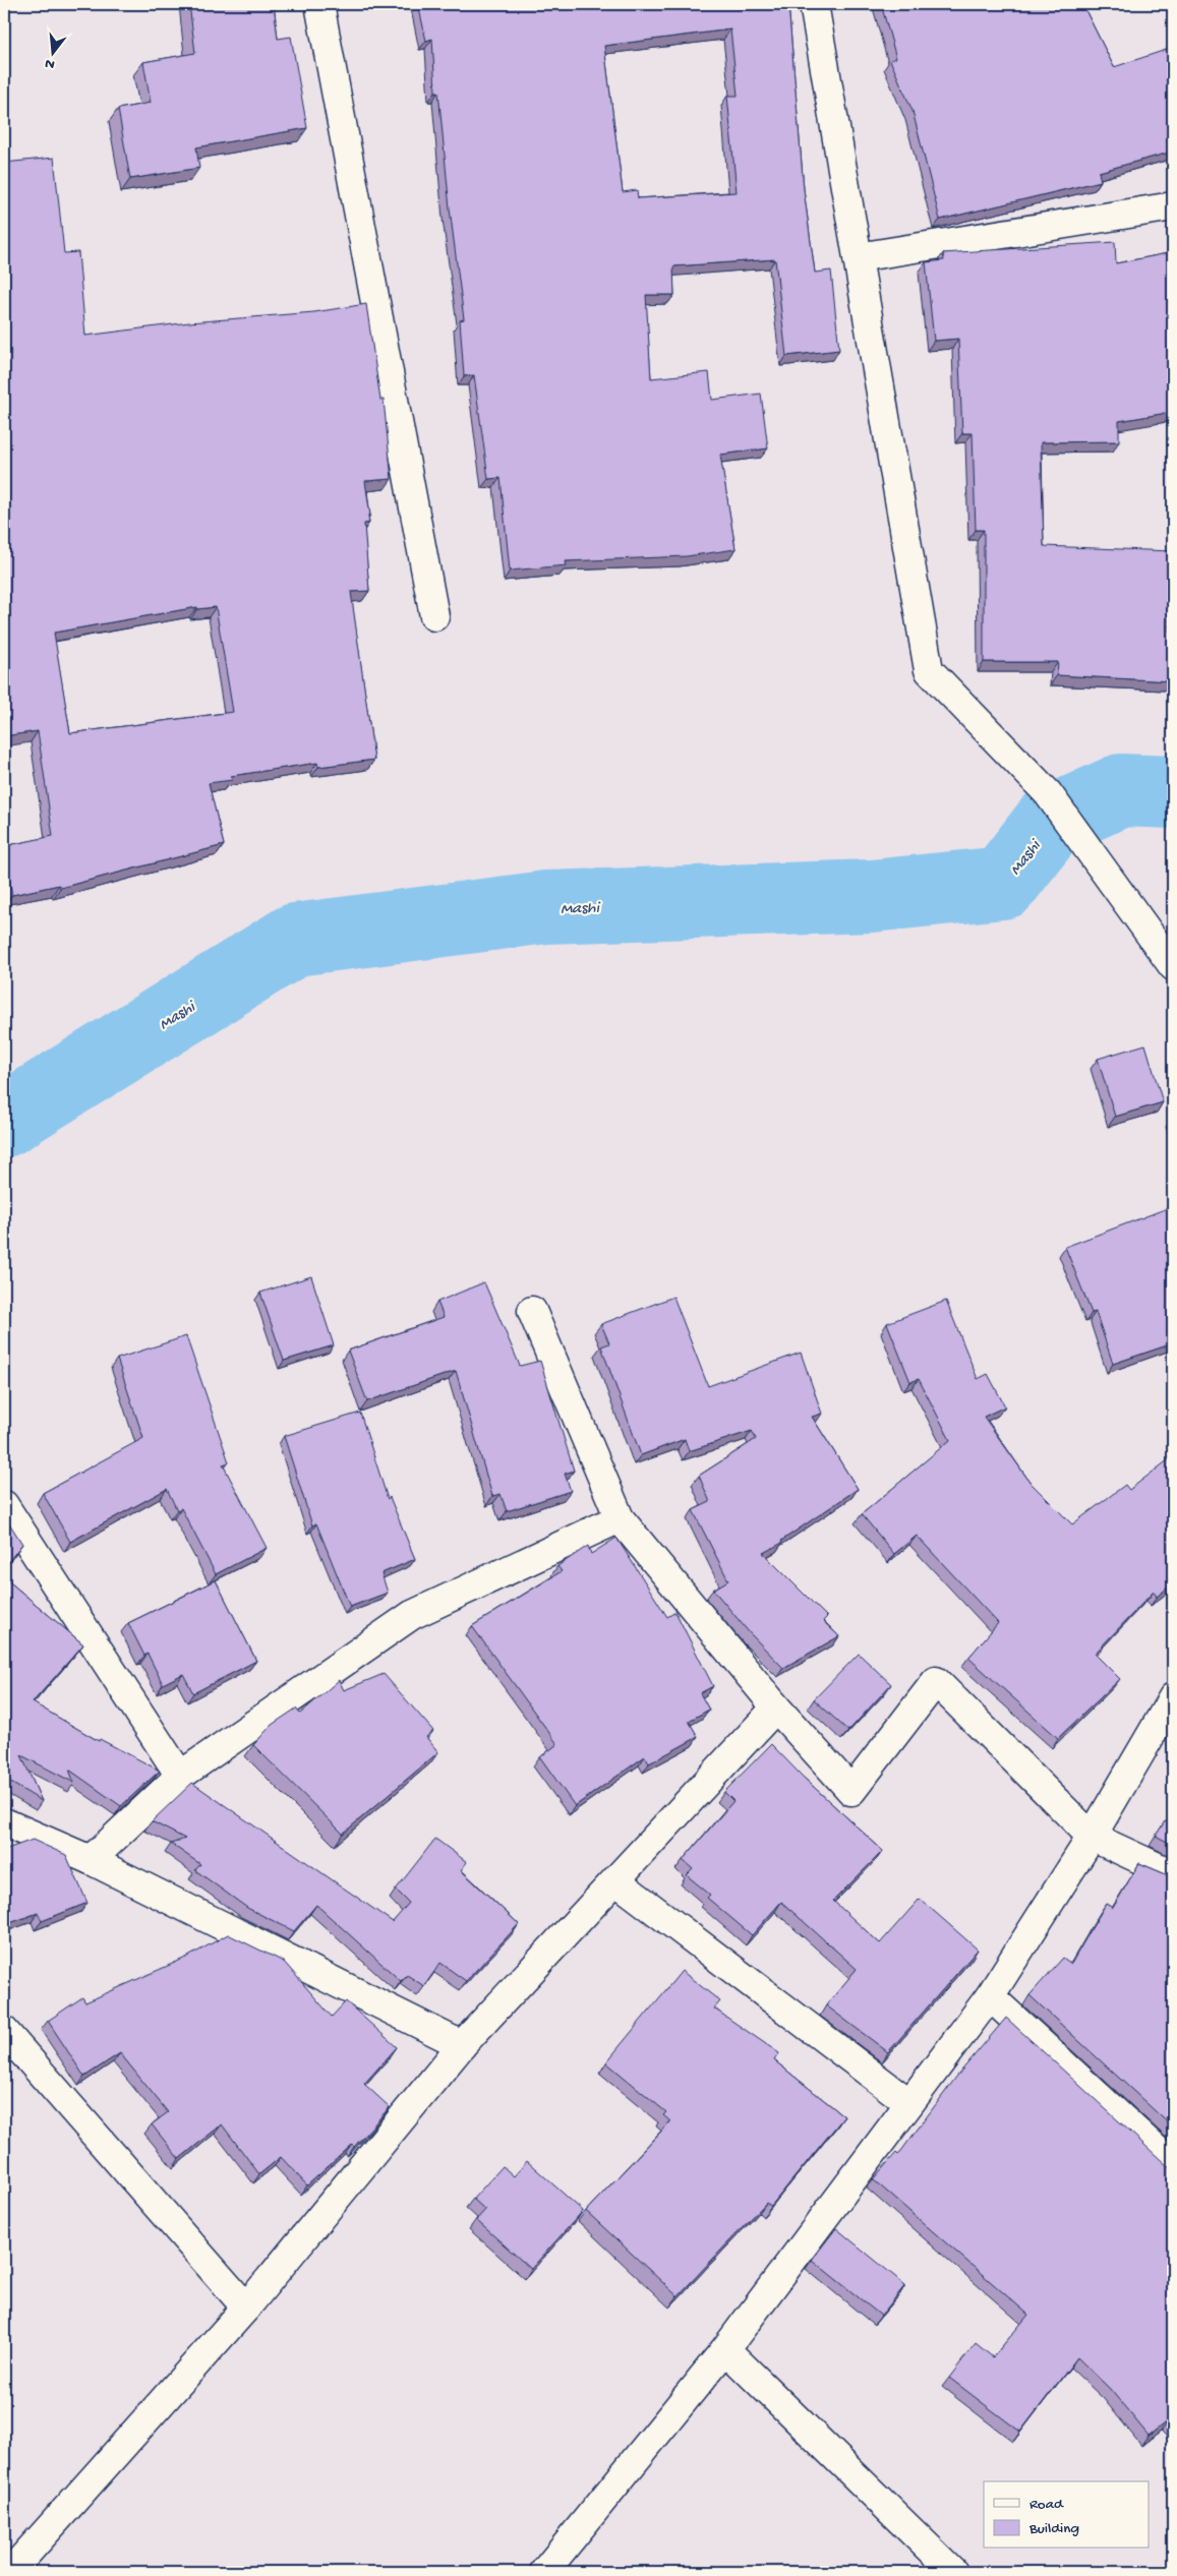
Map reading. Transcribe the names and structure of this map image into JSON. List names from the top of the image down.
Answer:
{
  "water": ["Mashi"],
  "legend": ["Road", "Building"],
  "north": "bottom"
}
